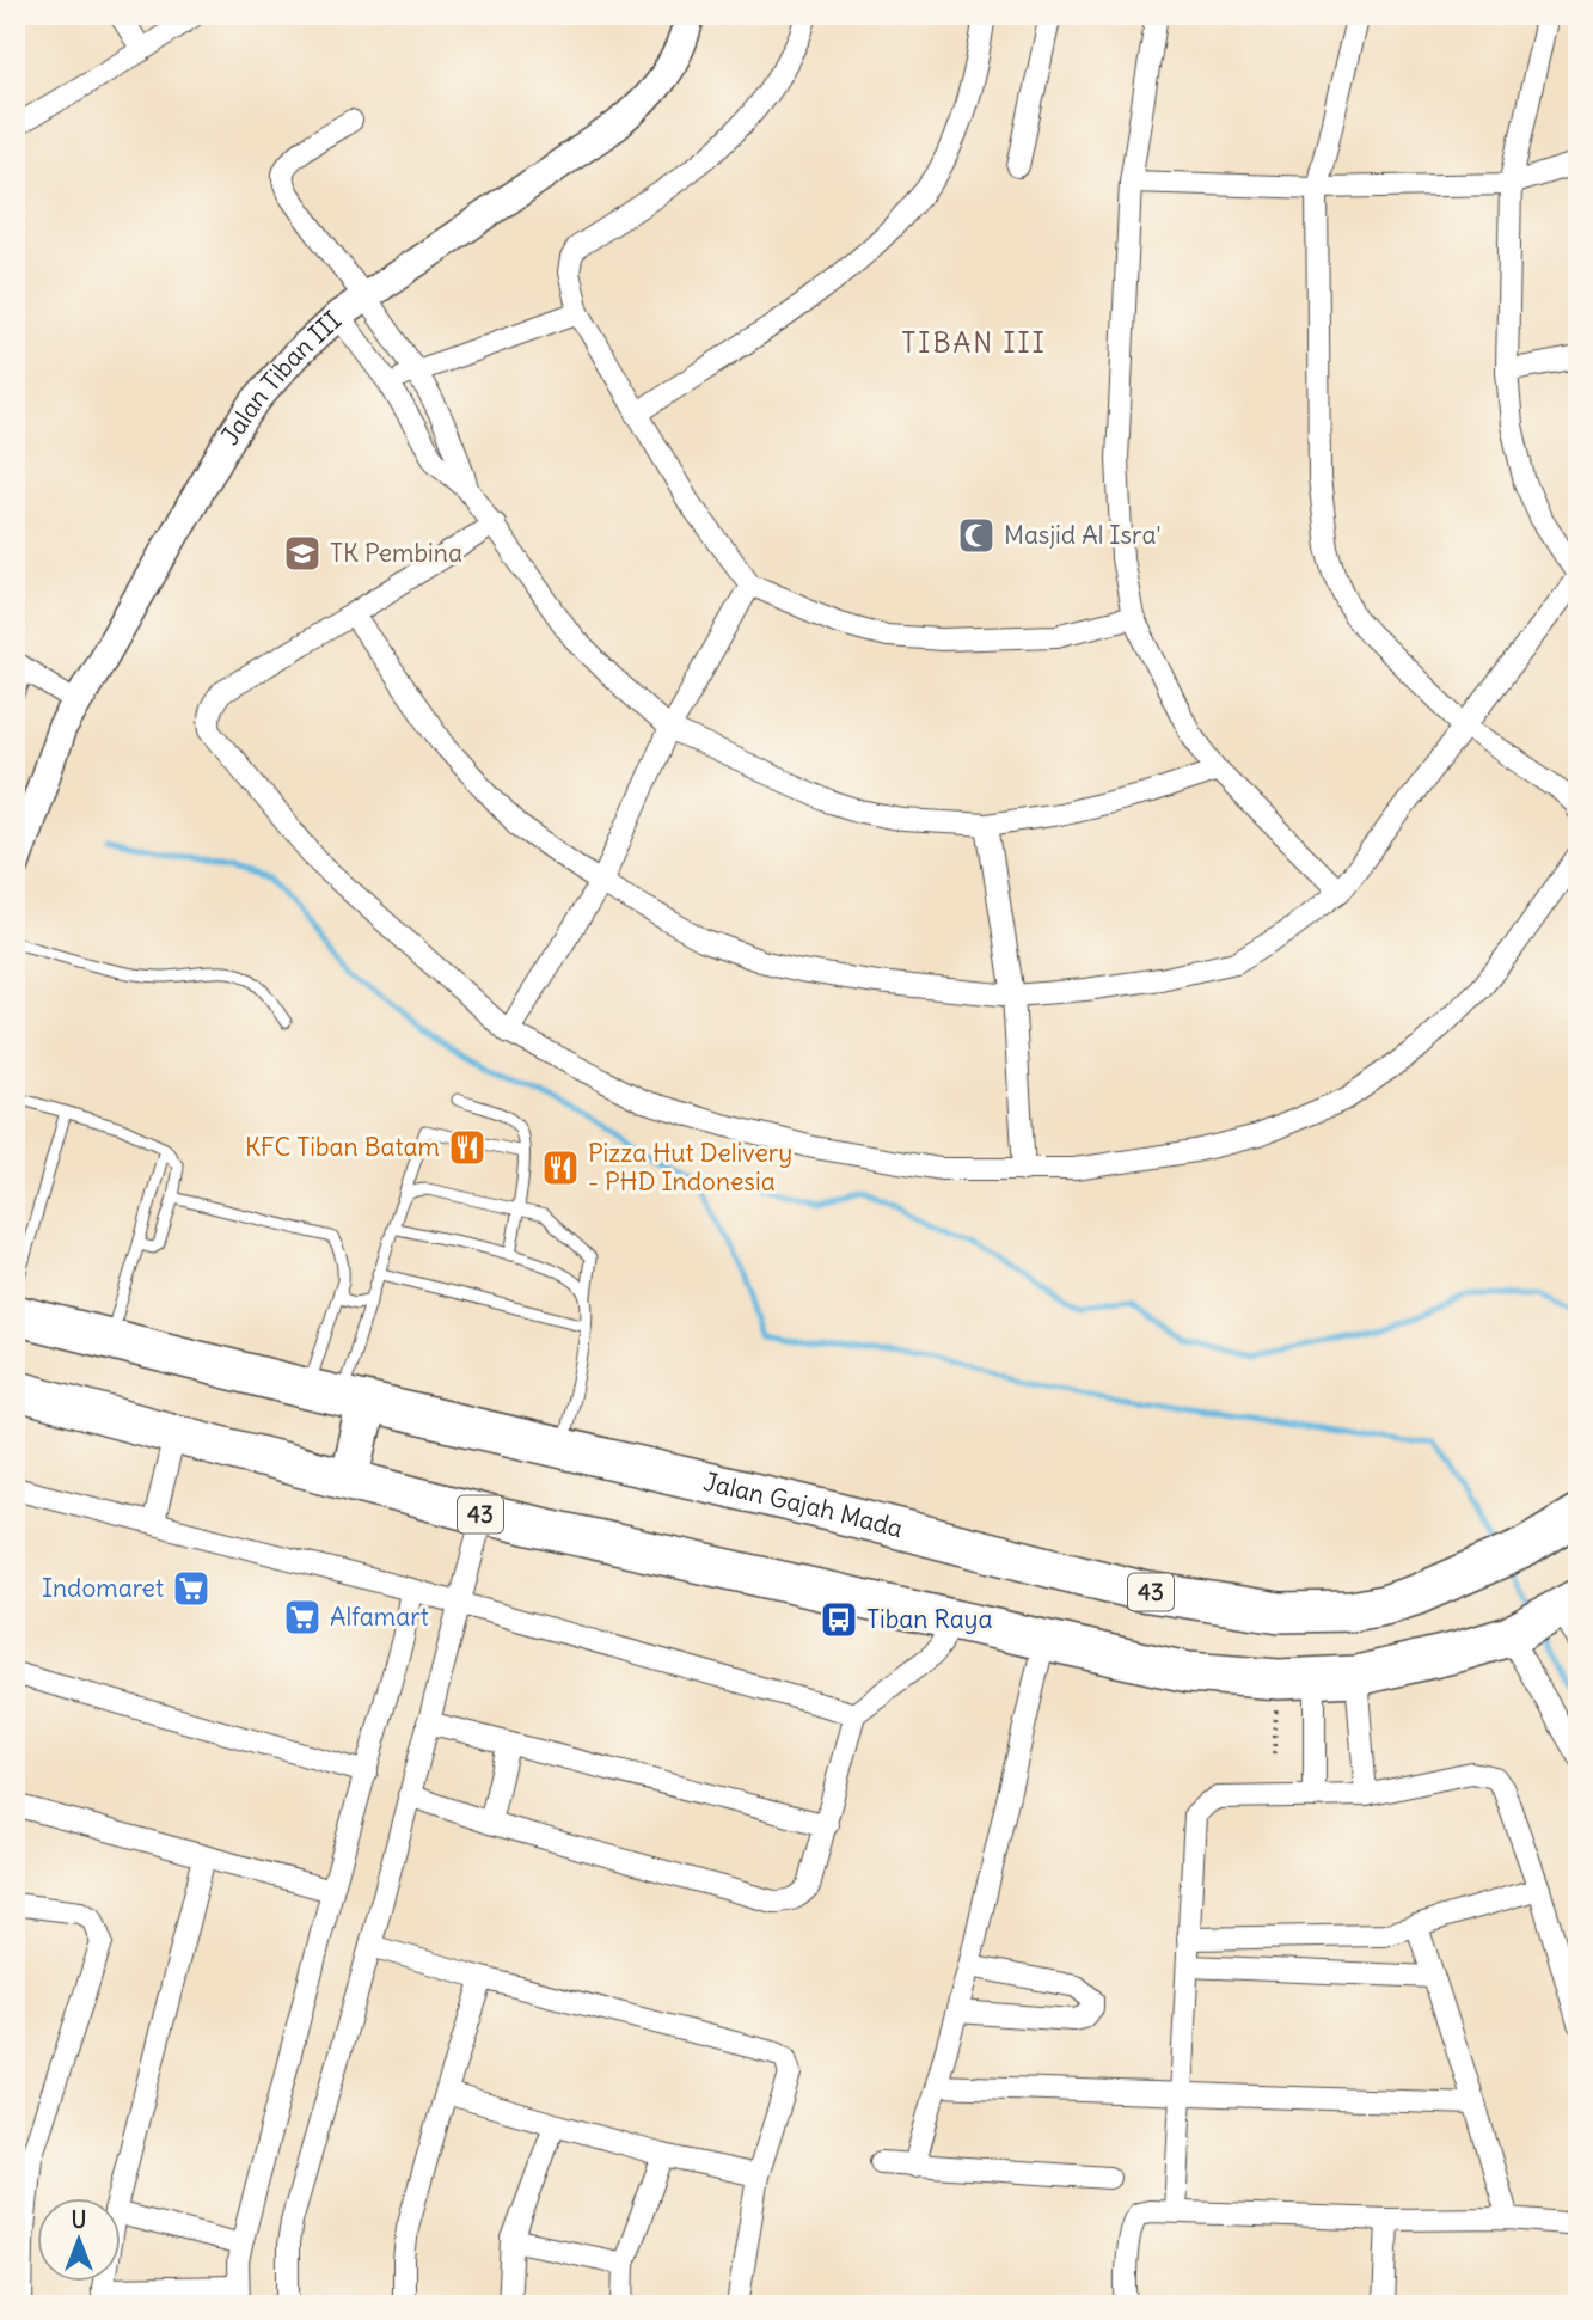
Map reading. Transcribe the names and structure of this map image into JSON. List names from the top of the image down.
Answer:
{
  "streets": {
    "highway": ["Jalan Gajah Mada", "43"],
    "street": ["Jalan Tiban III"]
  },
  "districts": ["TIBAN III"],
  "places": {
    "mosque": ["Masjid Al Isra'"],
    "school or university": ["TK Pembina"],
    "restaurant": ["KFC Tiban Batam", "Pizza Hut Delivery - PHD Indonesia"],
    "supermarket": ["Indomaret", "Alfamart"],
    "bus stop": ["Tiban Raya"]
  },
  "north": "top"
}
